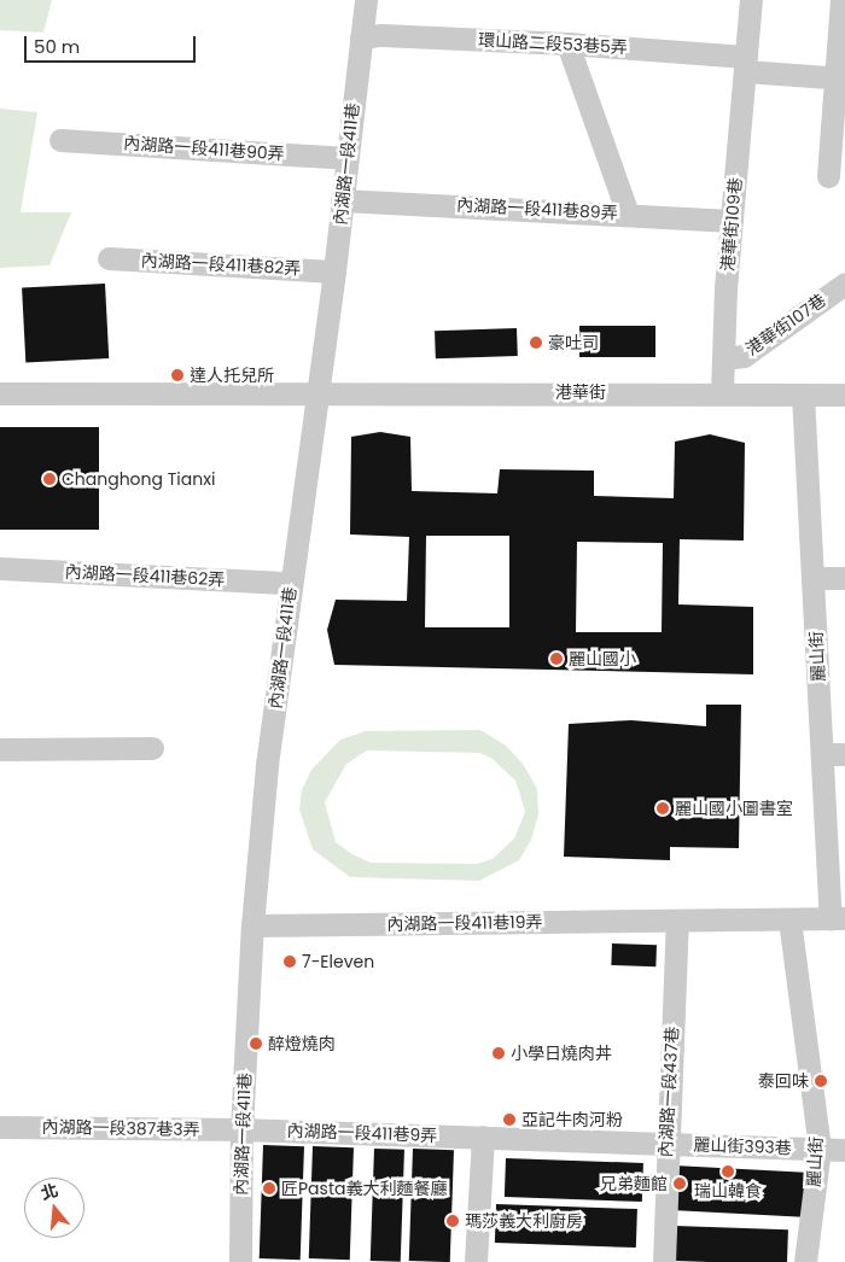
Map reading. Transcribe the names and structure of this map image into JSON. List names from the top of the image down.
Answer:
{
  "streets": {
    "street": [
      "環山路二段53巷5弄",
      "內湖路一段411巷90弄",
      "內湖路一段411巷",
      "內湖路一段411巷89弄",
      "港華街109巷",
      "內湖路一段411巷82弄",
      "港華街107巷",
      "港華街",
      "內湖路一段411巷62弄",
      "麗山街",
      "內湖路一段411巷19弄",
      "內湖路一段437巷",
      "內湖路一段387巷3弄",
      "內湖路一段411巷9弄",
      "麗山街393巷"
    ]
  },
  "crossings": [
    ["環山路二段53巷5弄", "內湖路一段411巷"],
    ["環山路二段53巷5弄", "港華街109巷"],
    ["內湖路一段411巷90弄", "內湖路一段411巷"],
    ["內湖路一段411巷", "內湖路一段411巷89弄"],
    ["內湖路一段411巷", "內湖路一段411巷82弄"],
    ["內湖路一段411巷", "港華街"],
    ["內湖路一段411巷", "內湖路一段411巷62弄"],
    ["內湖路一段411巷", "內湖路一段411巷19弄"],
    ["內湖路一段411巷", "內湖路一段387巷3弄"],
    ["內湖路一段411巷", "內湖路一段411巷9弄"],
    ["內湖路一段411巷89弄", "港華街109巷"],
    ["港華街109巷", "港華街107巷"],
    ["港華街109巷", "港華街"],
    ["港華街", "麗山街"],
    ["麗山街", "內湖路一段411巷19弄"],
    ["麗山街", "麗山街393巷"],
    ["內湖路一段411巷19弄", "內湖路一段437巷"],
    ["內湖路一段437巷", "內湖路一段411巷9弄"],
    ["內湖路一段437巷", "麗山街393巷"],
    ["內湖路一段387巷3弄", "內湖路一段411巷9弄"],
    ["內湖路一段411巷9弄", "麗山街393巷"]
  ],
  "places": [
    "豪吐司",
    "達人托兒所",
    "Changhong Tianxi",
    "麗山國小",
    "麗山國小圖書室",
    "7-Eleven",
    "醉燈燒肉",
    "小學日燒肉丼",
    "泰回味",
    "亞記牛肉河粉",
    "瑞山韓食",
    "兄弟麵館",
    "匠Pasta義大利麵餐廳",
    "瑪莎義大利廚房"
  ],
  "scale_bar": "50 m",
  "north": "top"
}
